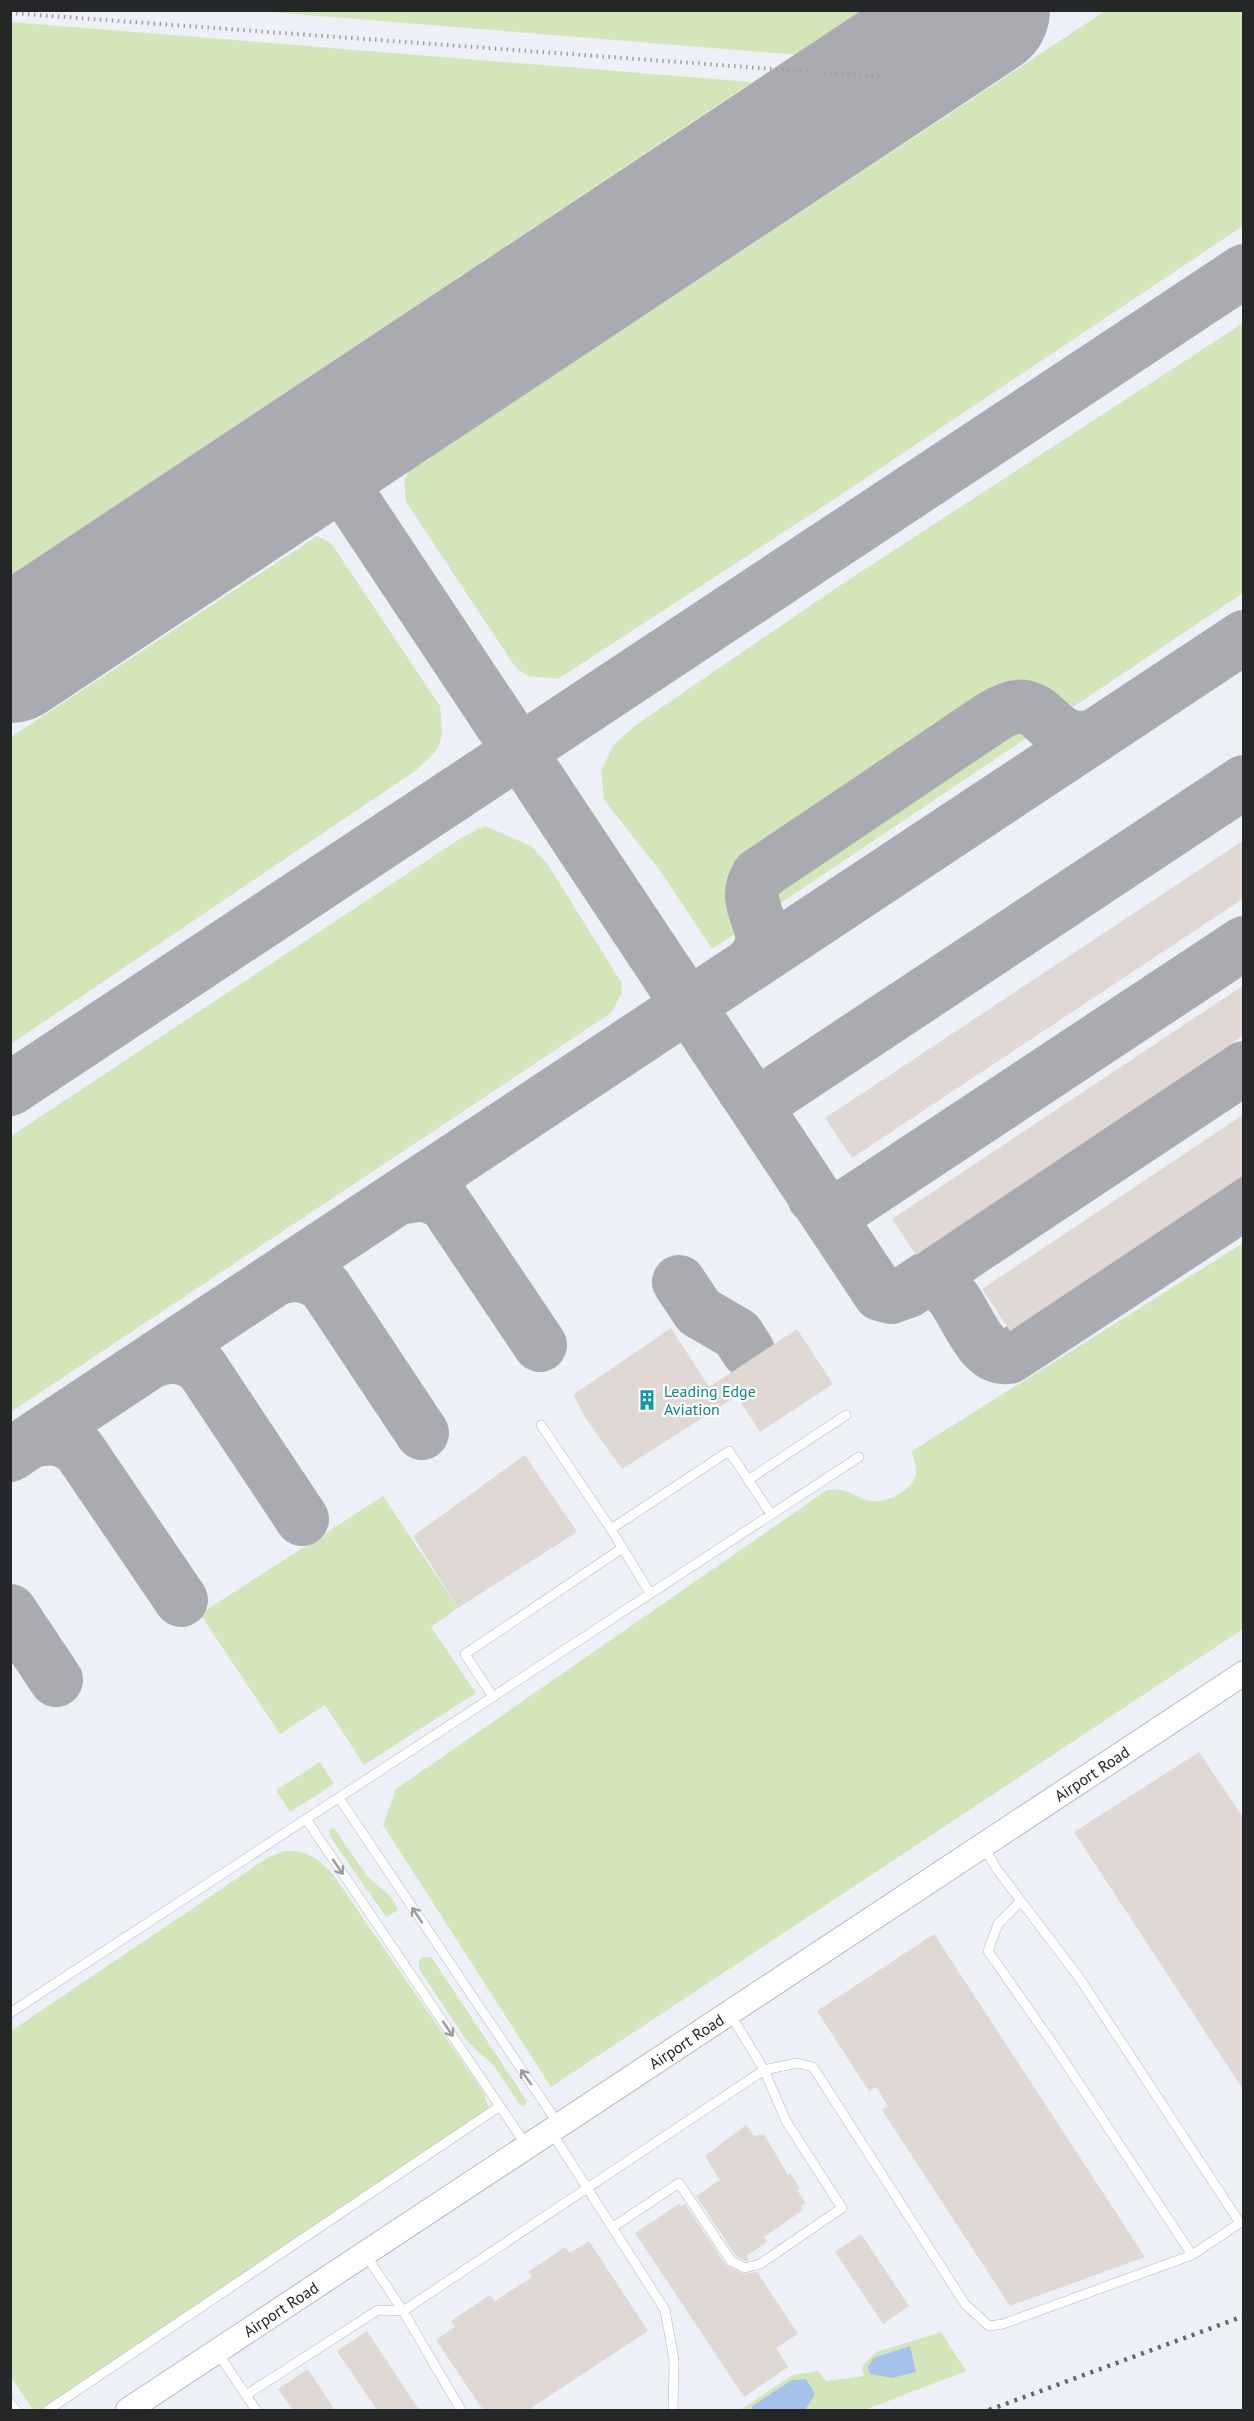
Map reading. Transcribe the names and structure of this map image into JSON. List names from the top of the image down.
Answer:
{
  "streets": {
    "street": ["Airport Road"]
  },
  "places": {
    "building": ["Leading Edge Aviation"]
  }
}
